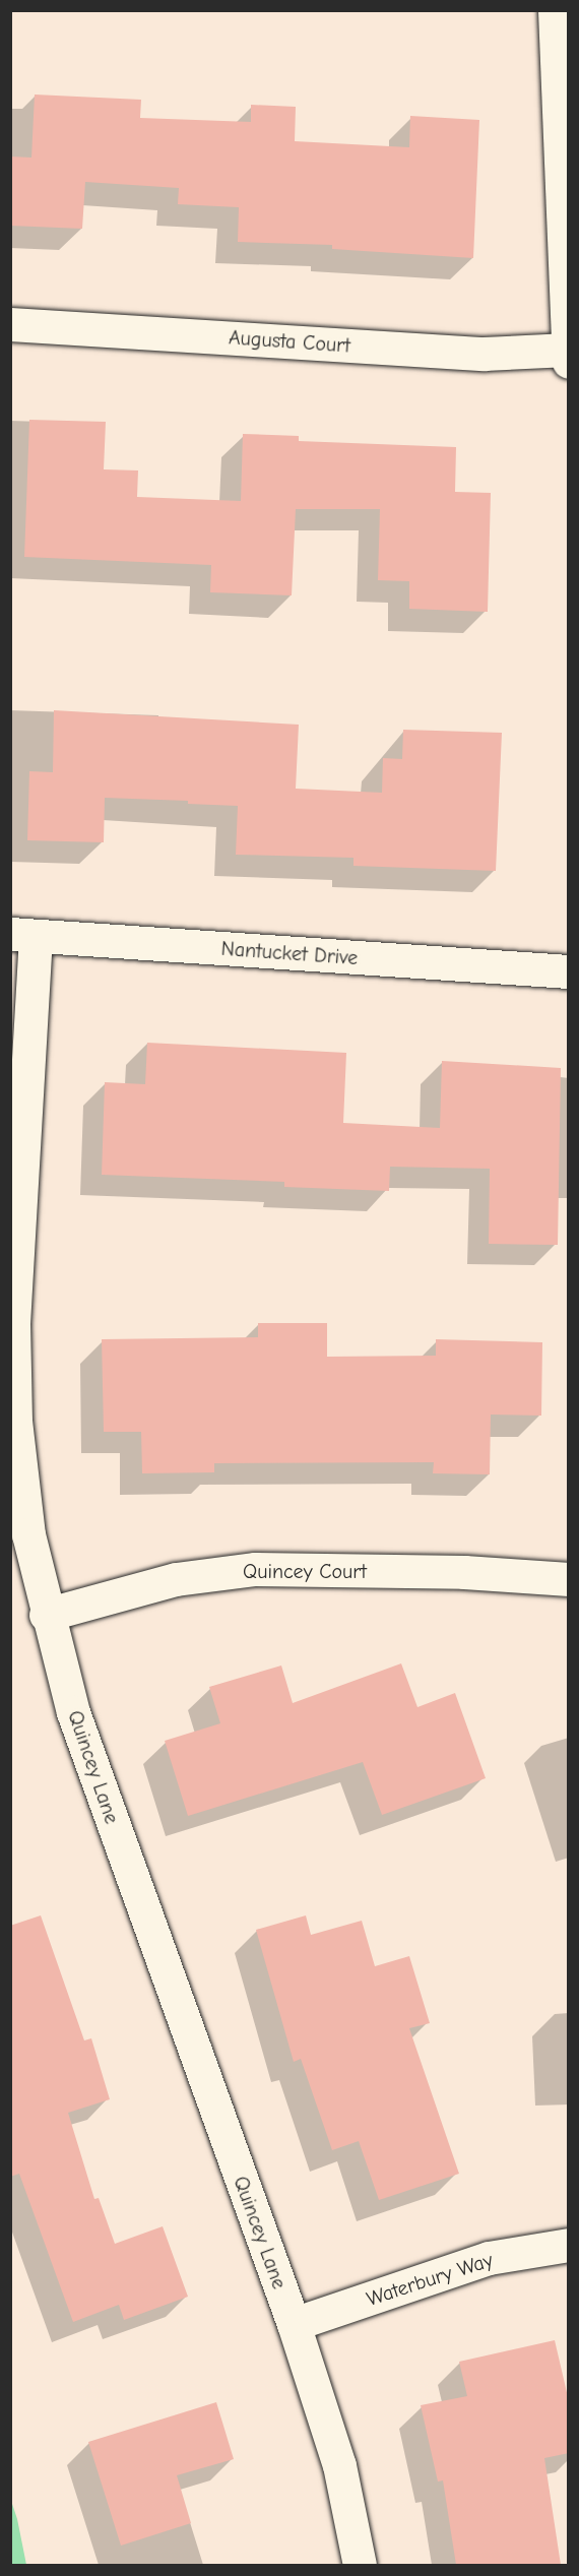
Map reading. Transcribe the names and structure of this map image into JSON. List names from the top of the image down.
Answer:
{
  "streets": {
    "street": [
      "Augusta Court",
      "Nantucket Drive",
      "Quincey Court",
      "Quincey Lane",
      "Waterbury Way"
    ]
  },
  "crossings": [
    ["Nantucket Drive", "Quincey Lane"],
    ["Quincey Court", "Quincey Lane"],
    ["Quincey Lane", "Waterbury Way"]
  ]
}
